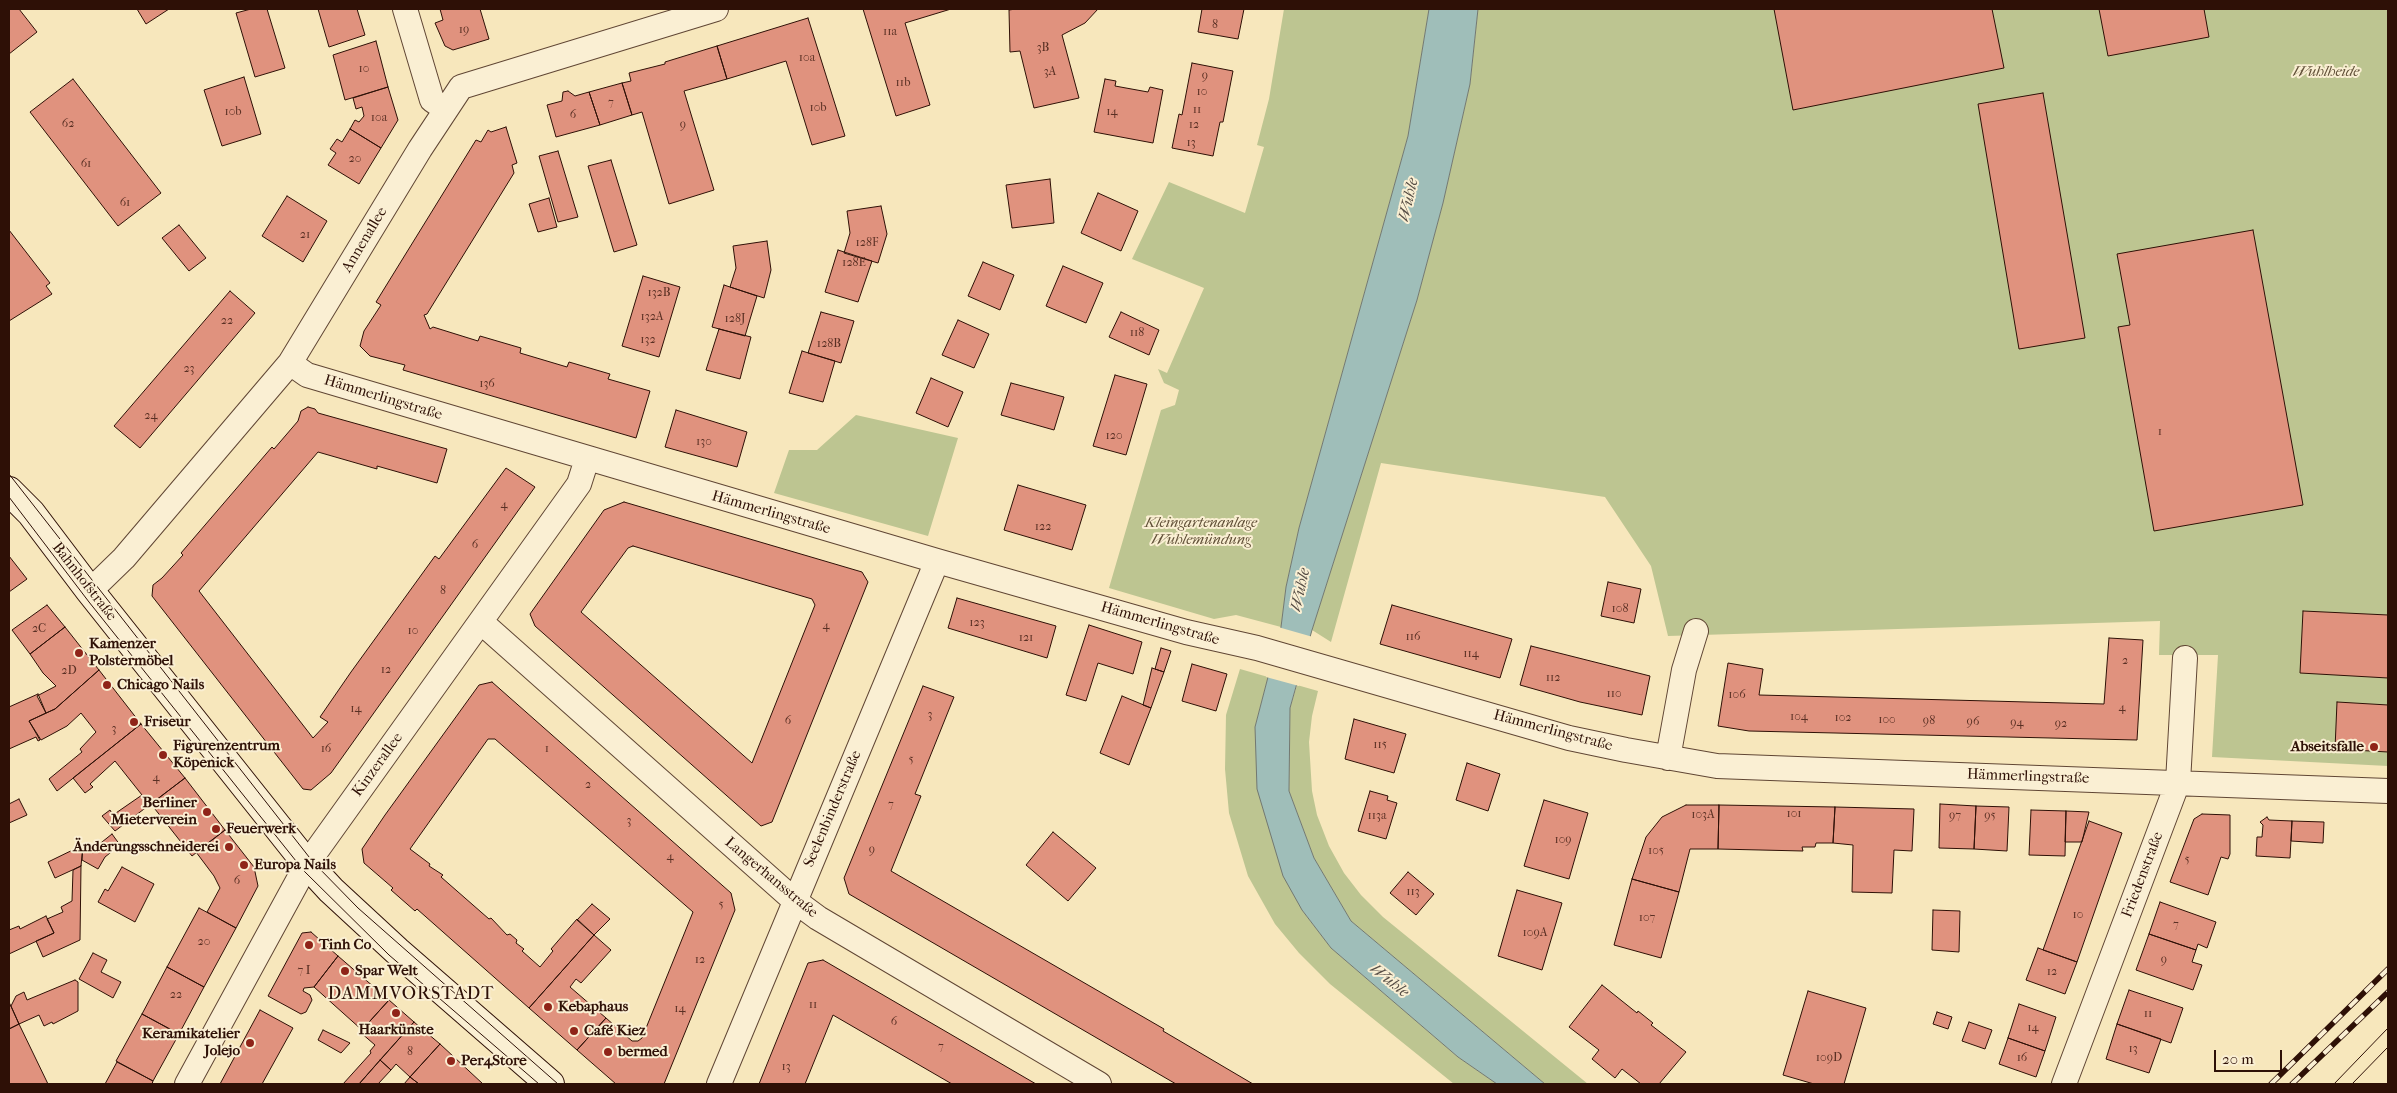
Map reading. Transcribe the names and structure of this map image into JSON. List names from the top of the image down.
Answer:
{
  "streets": {
    "main road": ["Bahnhofstraße"],
    "street": [
      "Annenallee",
      "Hämmerlingstraße",
      "Kinzerallee",
      "Seelenbinderstraße",
      "Friedenstraße",
      "Langerhansstraße"
    ]
  },
  "crossings": [
    ["Annenallee", "Hämmerlingstraße"],
    ["Annenallee", "Bahnhofstraße"],
    ["Hämmerlingstraße", "Kinzerallee"],
    ["Hämmerlingstraße", "Seelenbinderstraße"],
    ["Hämmerlingstraße", "Friedenstraße"],
    ["Bahnhofstraße", "Kinzerallee"],
    ["Kinzerallee", "Langerhansstraße"],
    ["Seelenbinderstraße", "Langerhansstraße"]
  ],
  "districts": ["DAMMVORSTADT"],
  "water": ["Wuhle"],
  "parks": ["Wuhlheide", "Kleingartenanlage Wuhlemündung"],
  "places": [
    "Kamenzer Polstermöbel",
    "Chicago Nails",
    "Friseur",
    "Abseitsfalle",
    "Figurenzentrum Köpenick",
    "Berliner Mieterverein",
    "Feuerwerk",
    "Änderungsschneiderei",
    "Europa Nails",
    "Tinh Co",
    "Spar Welt",
    "Kebaphaus",
    "Haarkünste",
    "Café Kiez",
    "Keramikatelier Jolejo",
    "bermed",
    "Per4Store"
  ],
  "house_numbers": [
    "8",
    "19",
    "11a",
    "3B",
    "10a",
    "10",
    "3A",
    "9",
    "11b",
    "10",
    "7",
    "10b",
    "11",
    "10b",
    "14",
    "6",
    "10a",
    "62",
    "9",
    "12",
    "13",
    "20",
    "61",
    "61",
    "21",
    "128F",
    "128E",
    "132B",
    "132A",
    "128J",
    "22",
    "118",
    "132",
    "128B",
    "23",
    "136",
    "24",
    "1",
    "120",
    "130",
    "4",
    "122",
    "6",
    "8",
    "108",
    "123",
    "4",
    "2C",
    "10",
    "116",
    "121",
    "114",
    "2",
    "12",
    "2D",
    "112",
    "110",
    "106",
    "4",
    "14",
    "3",
    "104",
    "102",
    "100",
    "6",
    "98",
    "96",
    "94",
    "92",
    "3",
    "115",
    "16",
    "1",
    "5",
    "4",
    "2",
    "7",
    "101",
    "103A",
    "113a",
    "97",
    "95",
    "3",
    "109",
    "9",
    "105",
    "4",
    "5",
    "6",
    "113",
    "5",
    "10",
    "107",
    "7",
    "109A",
    "20",
    "12",
    "9",
    "7 I",
    "12",
    "22",
    "11",
    "14",
    "11",
    "6",
    "14",
    "7",
    "13",
    "8",
    "109D",
    "16",
    "13"
  ],
  "scale_bar": "20 m"
}
